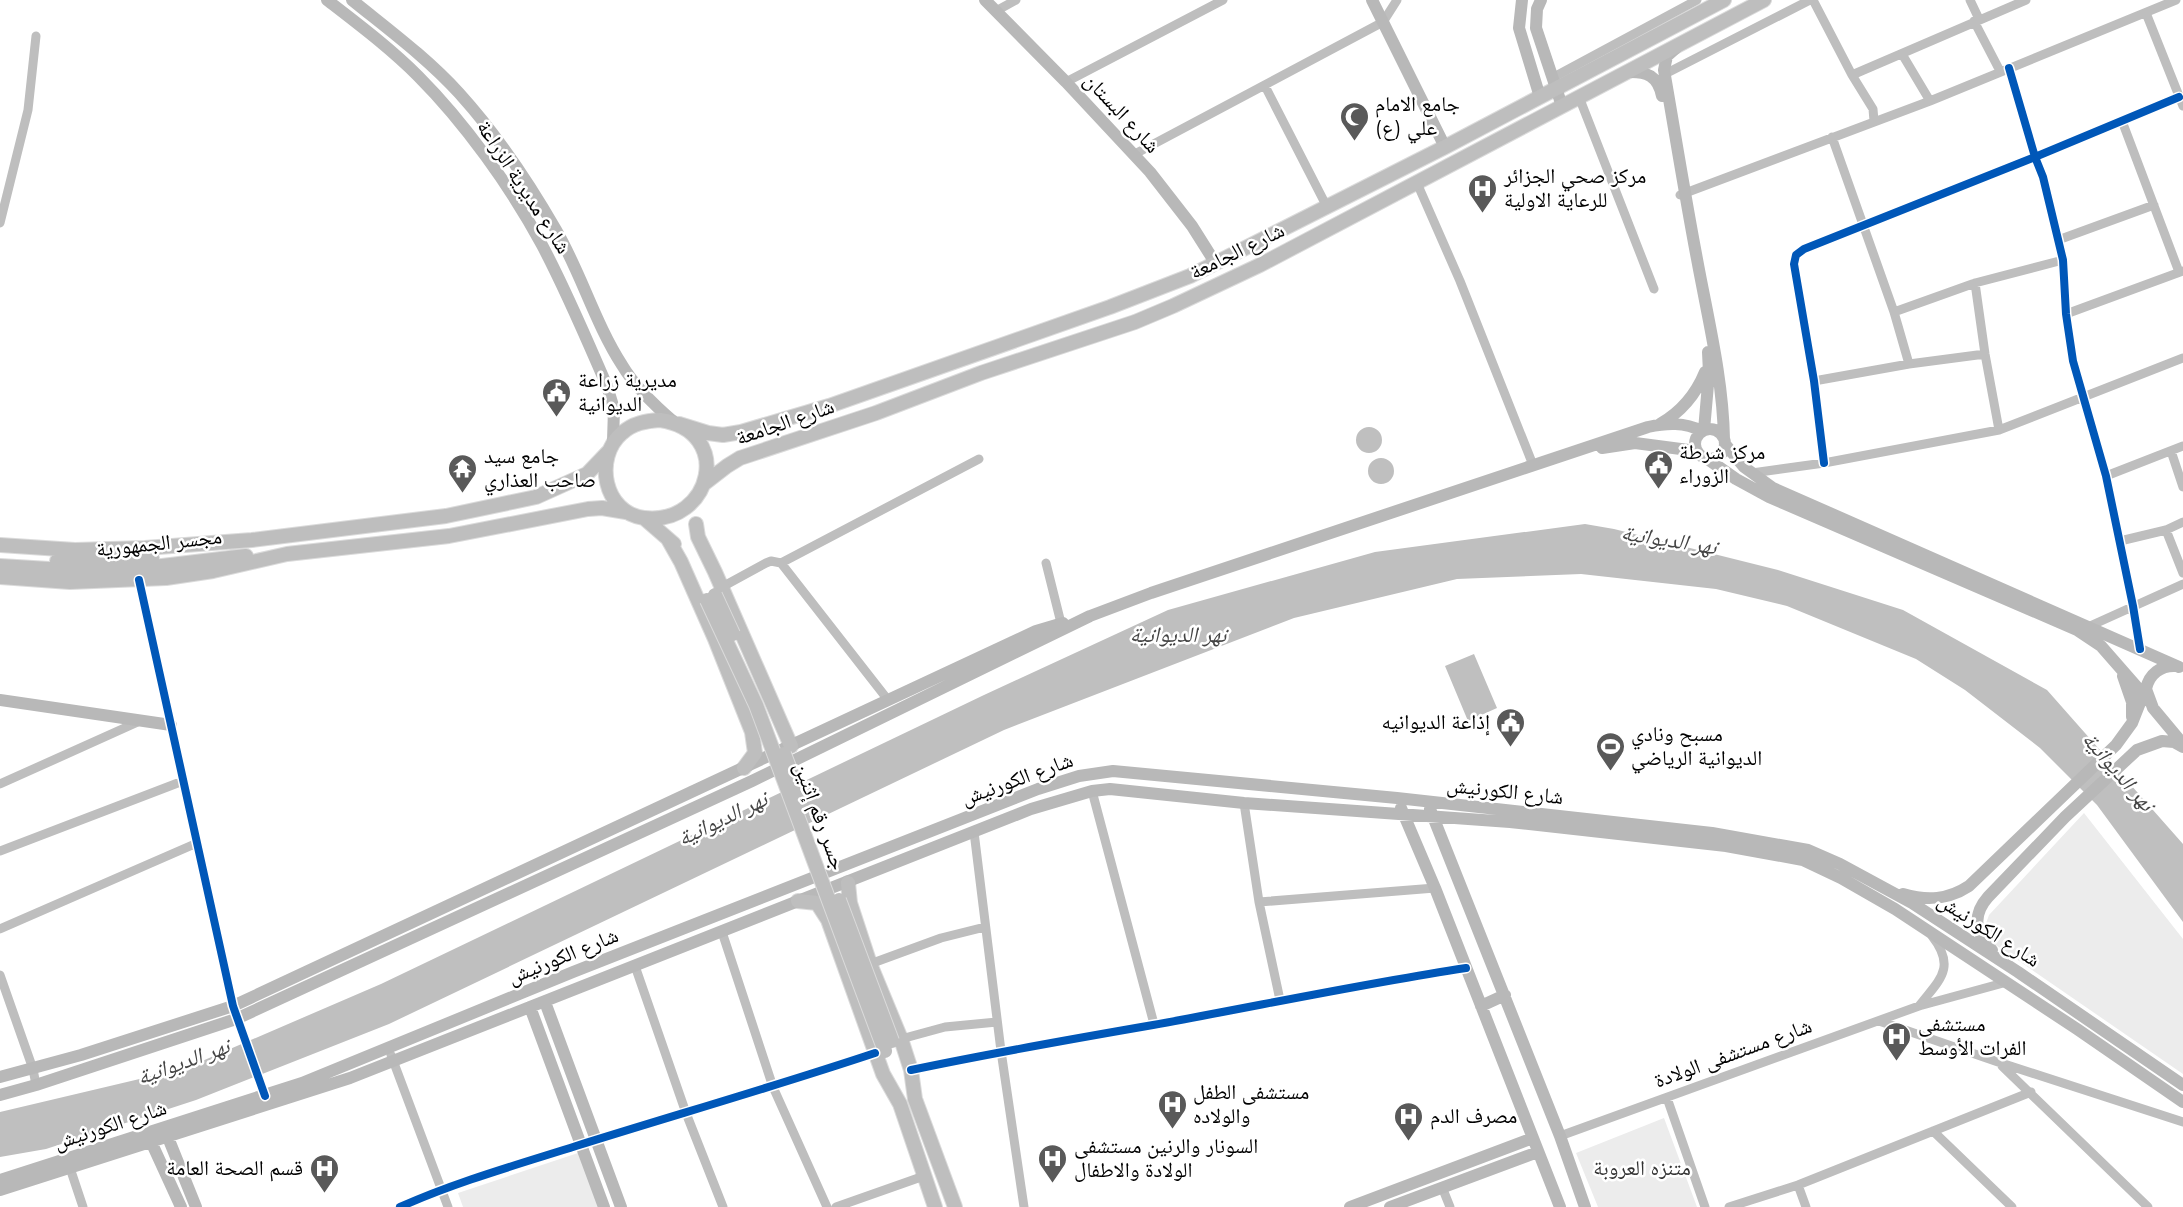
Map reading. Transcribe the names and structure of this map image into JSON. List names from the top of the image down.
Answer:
{
  "streets": {
    "main road": [
      "شارع البستان",
      "شارع مديرية الزراعة",
      "شارع الجامعة",
      "مجسر الجمهورية",
      "شارع الكورنيش",
      "جسر رقم إثنين"
    ],
    "street": ["شارع مستشفى الولادة"]
  },
  "crossings": [
    ["شارع البستان", "شارع الجامعة"],
    ["شارع مديرية الزراعة", "شارع الجامعة"],
    ["شارع الكورنيش", "شارع مستشفى الولادة"]
  ],
  "water": ["نهر الديوانية"],
  "parks": ["متنزه العروبة"],
  "places": {
    "mosque": ["جامع الامام علي (ع)"],
    "hospital": [
      "مركز صحي الجزائر للرعاية الاولية",
      "مستشفى الفرات الأوسط",
      "مستشفى الطفل والولاده",
      "مصرف الدم",
      "السونار والرنين مستشفى الولادة والاطفال",
      "قسم الصحة العامة"
    ],
    "public building": ["مديرية زراعة الديوانية", "مركز شرطة الزوراء", "إذاعة الديوانيه"],
    "temple": ["جامع سيد صاحب العذاري"],
    "sports": ["مسبح ونادي الديوانية الرياضي"]
  }
}
